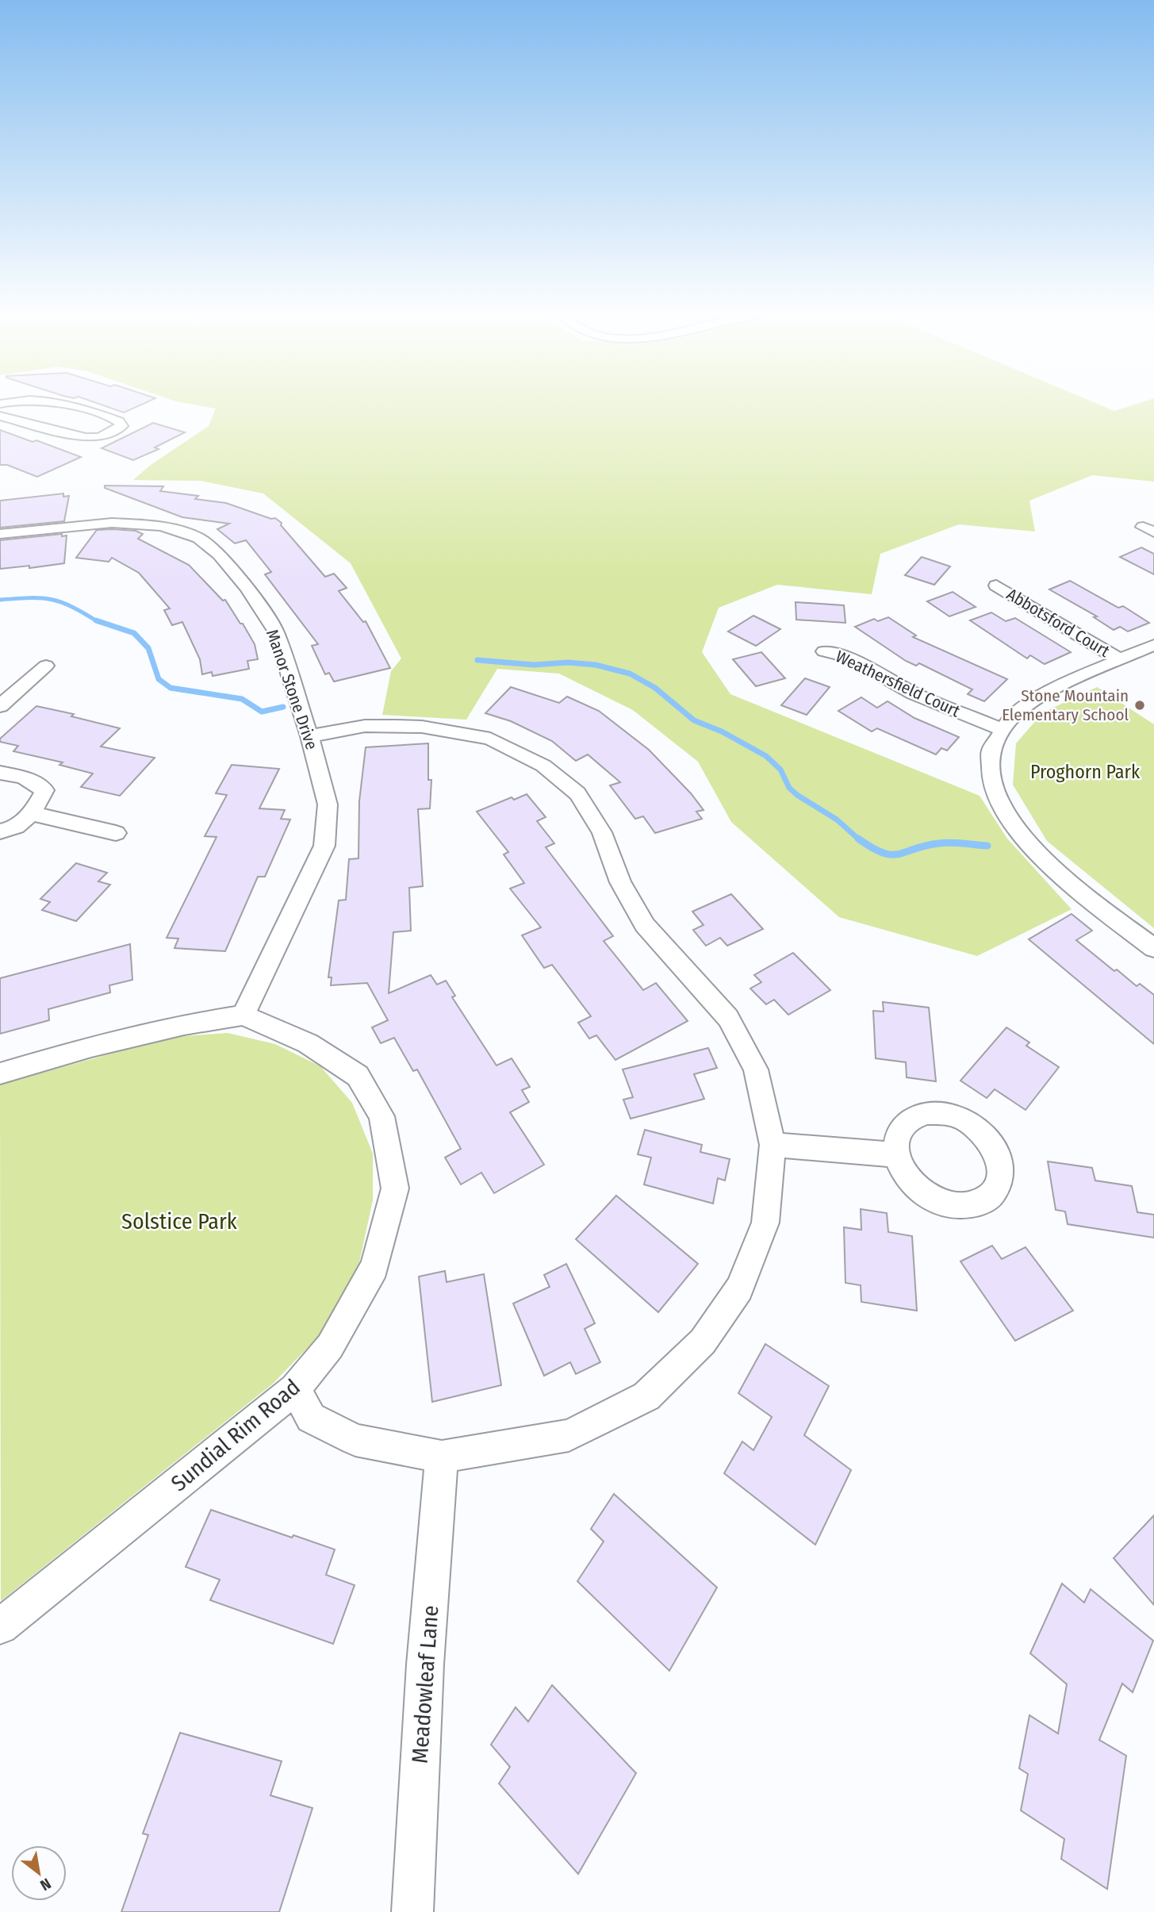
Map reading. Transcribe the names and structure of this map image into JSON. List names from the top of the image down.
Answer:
{
  "streets": {
    "street": [
      "Abbotsford Court",
      "Weathersfield Court",
      "Manor Stone Drive",
      "Sundial Rim Road",
      "Meadowleaf Lane"
    ]
  },
  "crossings": [
    ["Manor Stone Drive", "Sundial Rim Road"]
  ],
  "parks": ["Proghorn Park", "Solstice Park"],
  "places": ["Stone Mountain Elementary School"],
  "north": "bottom right"
}
